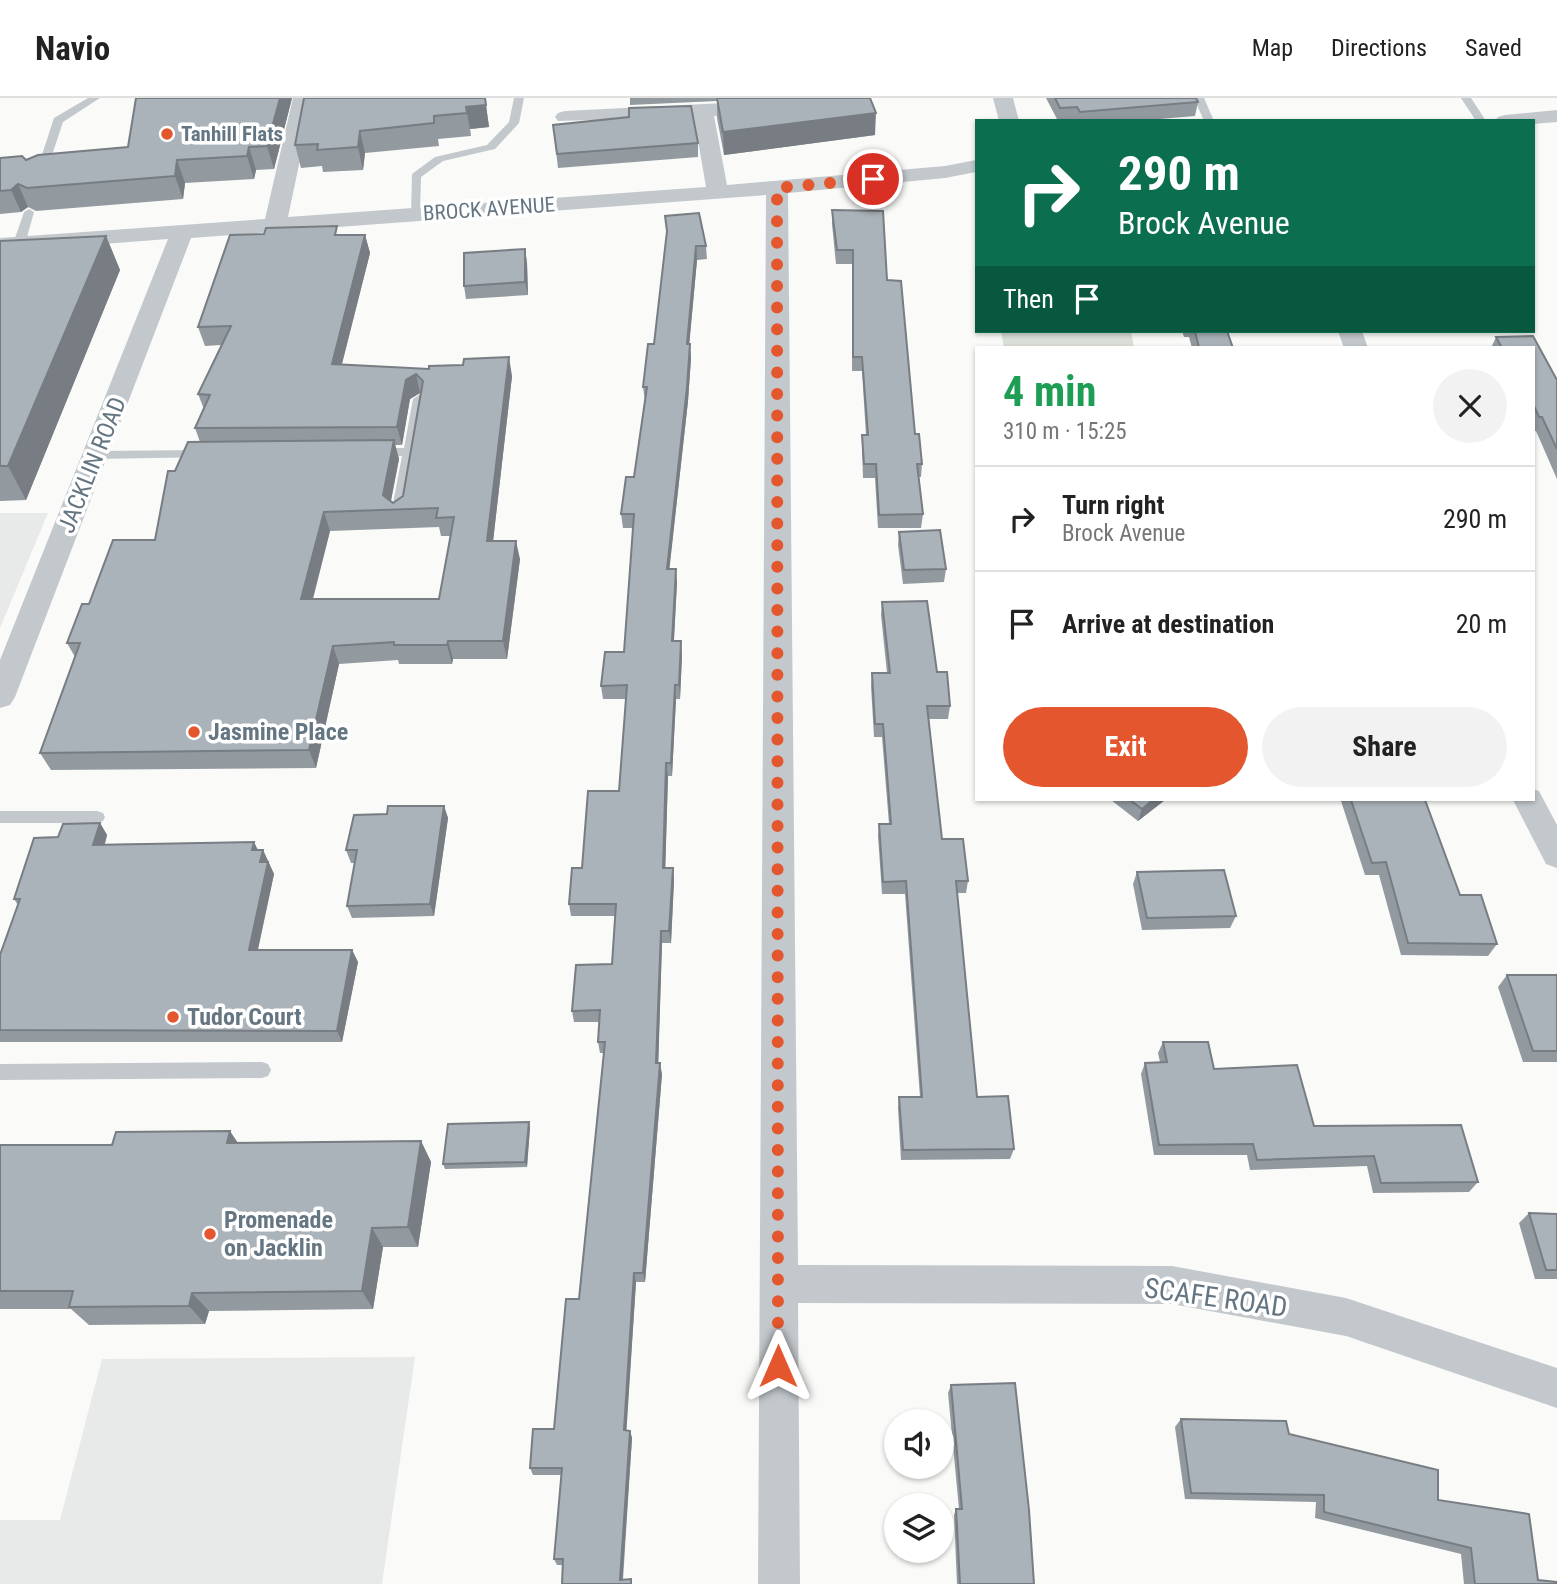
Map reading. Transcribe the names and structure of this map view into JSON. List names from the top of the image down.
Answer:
{
  "streets": {
    "street": ["BROCK AVENUE", "JACKLIN ROAD", "SCAFE ROAD"]
  },
  "crossings": [
    ["BROCK AVENUE", "JACKLIN ROAD"]
  ],
  "places": [
    "Tanhill Flats",
    "Jasmine Place",
    "Tudor Court",
    "Promenade on Jacklin"
  ],
  "page": {
    "header": "Navio",
    "nav": ["Map", "Directions", "Saved"],
    "turn": ["290 m", "Brock Avenue"],
    "then": "Then",
    "heading": ["4 min", "310 m · 15:25"],
    "list": [
      {
        "name": "Turn right",
        "note": "Brock Avenue",
        "value": "290 m"
      },
      {
        "name": "Arrive at destination",
        "value": "20 m"
      }
    ],
    "buttons": ["Exit", "Share"]
  }
}
